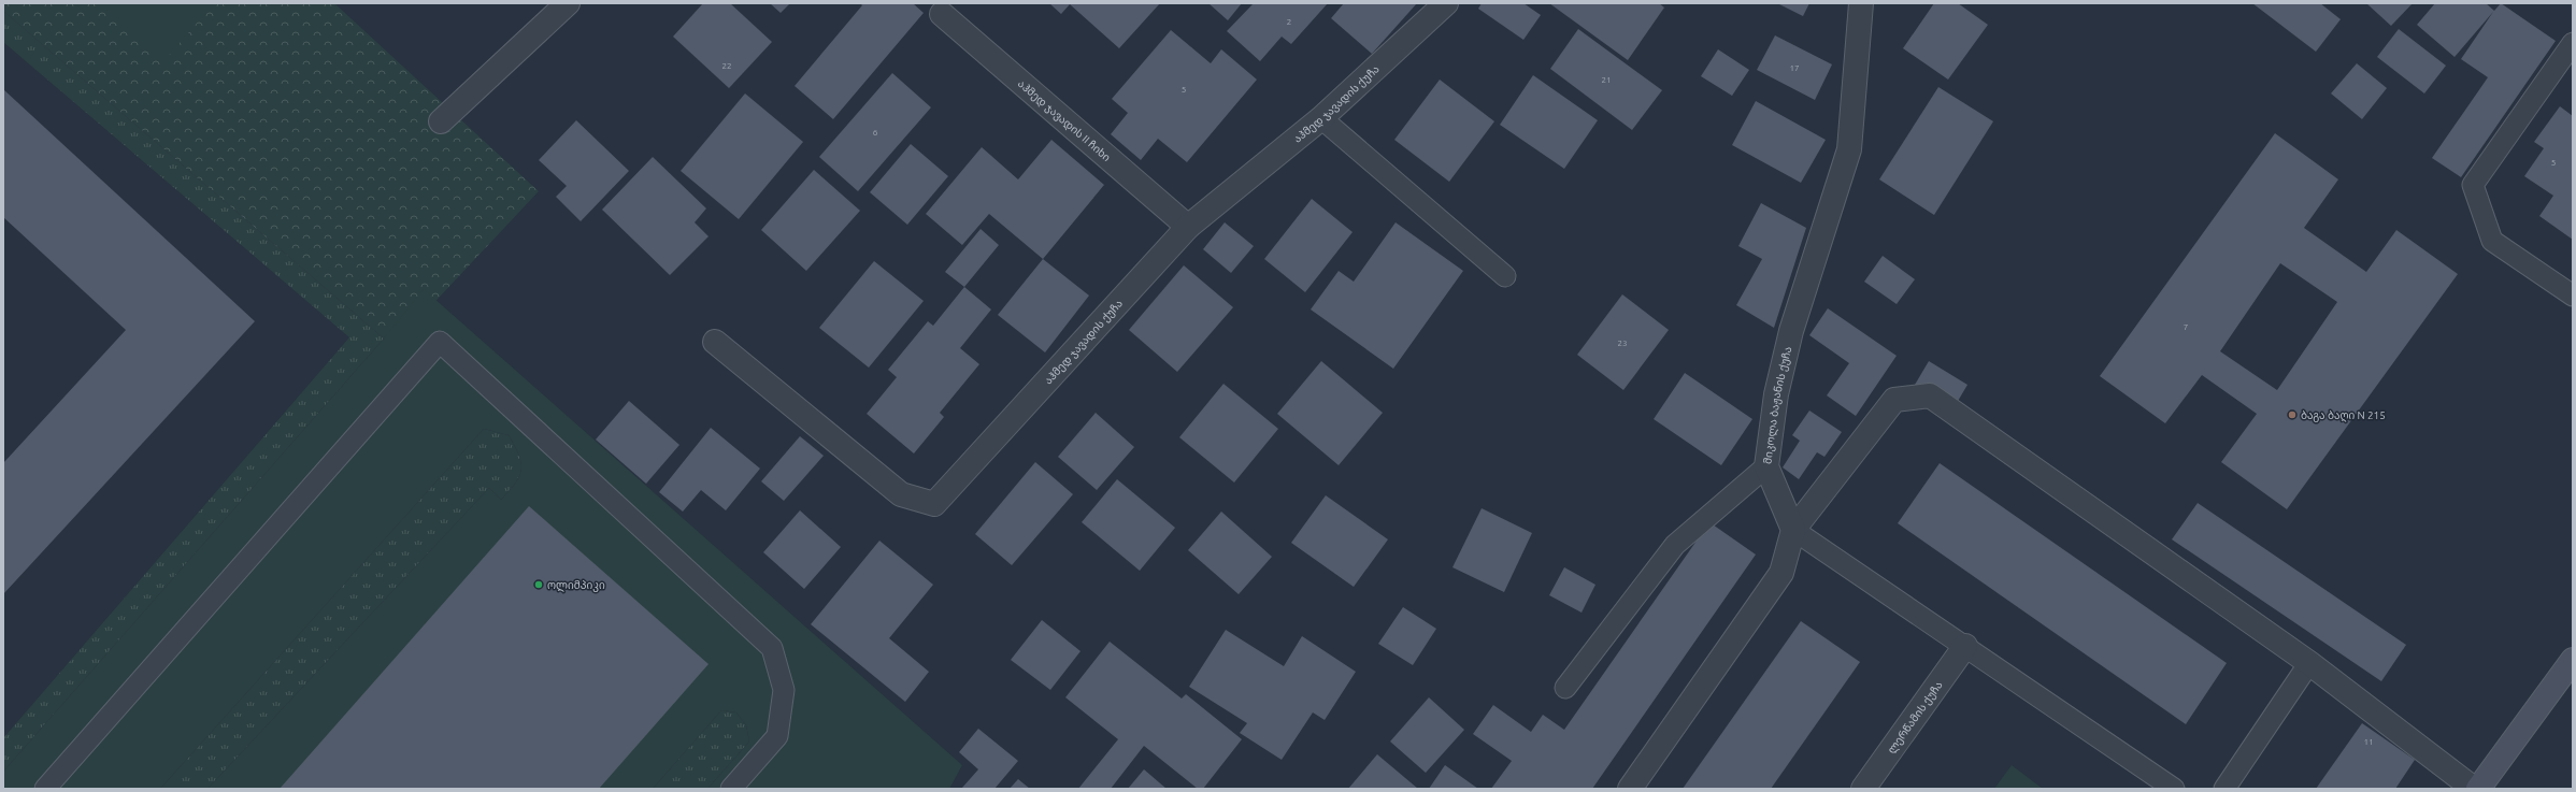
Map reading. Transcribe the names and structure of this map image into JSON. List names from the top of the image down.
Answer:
{
  "streets": {
    "street": [
      "აჰმედ ჯავადის ქუჩა",
      "აჰმედ ჯავადის II ჩიხი",
      "მიკოლა ბაჟანის ქუჩა",
      "ლერწამის ქუჩა"
    ]
  },
  "crossings": [
    ["აჰმედ ჯავადის ქუჩა", "აჰმედ ჯავადის II ჩიხი"]
  ],
  "places": ["ბაგა ბაღი N 215", "ოლიმპიკი"],
  "house_numbers": [
    "2",
    "22",
    "17",
    "21",
    "5",
    "6",
    "5",
    "7",
    "23",
    "11"
  ]
}
